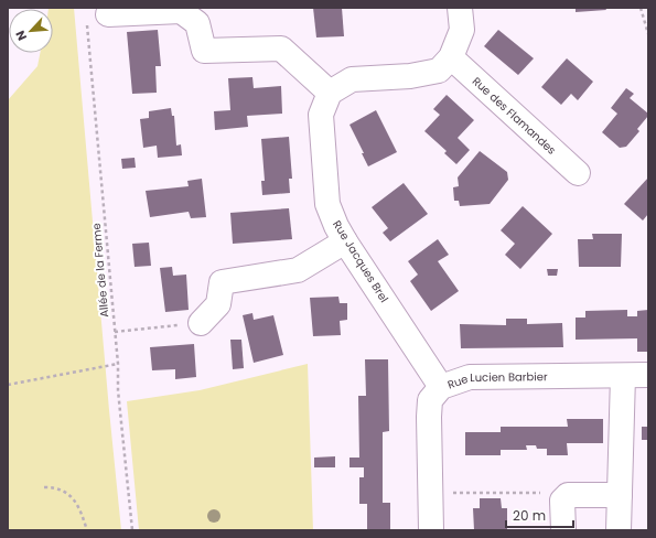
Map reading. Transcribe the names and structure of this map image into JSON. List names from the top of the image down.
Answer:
{
  "streets": {
    "street": ["Rue des Flamandes", "Rue Jacques Brel", "Rue Lucien Barbier"],
    "path": ["Allée de la Ferme"]
  },
  "crossings": [
    ["Rue Jacques Brel", "Rue Lucien Barbier"]
  ],
  "scale_bar": "20 m",
  "north": "bottom left"
}
